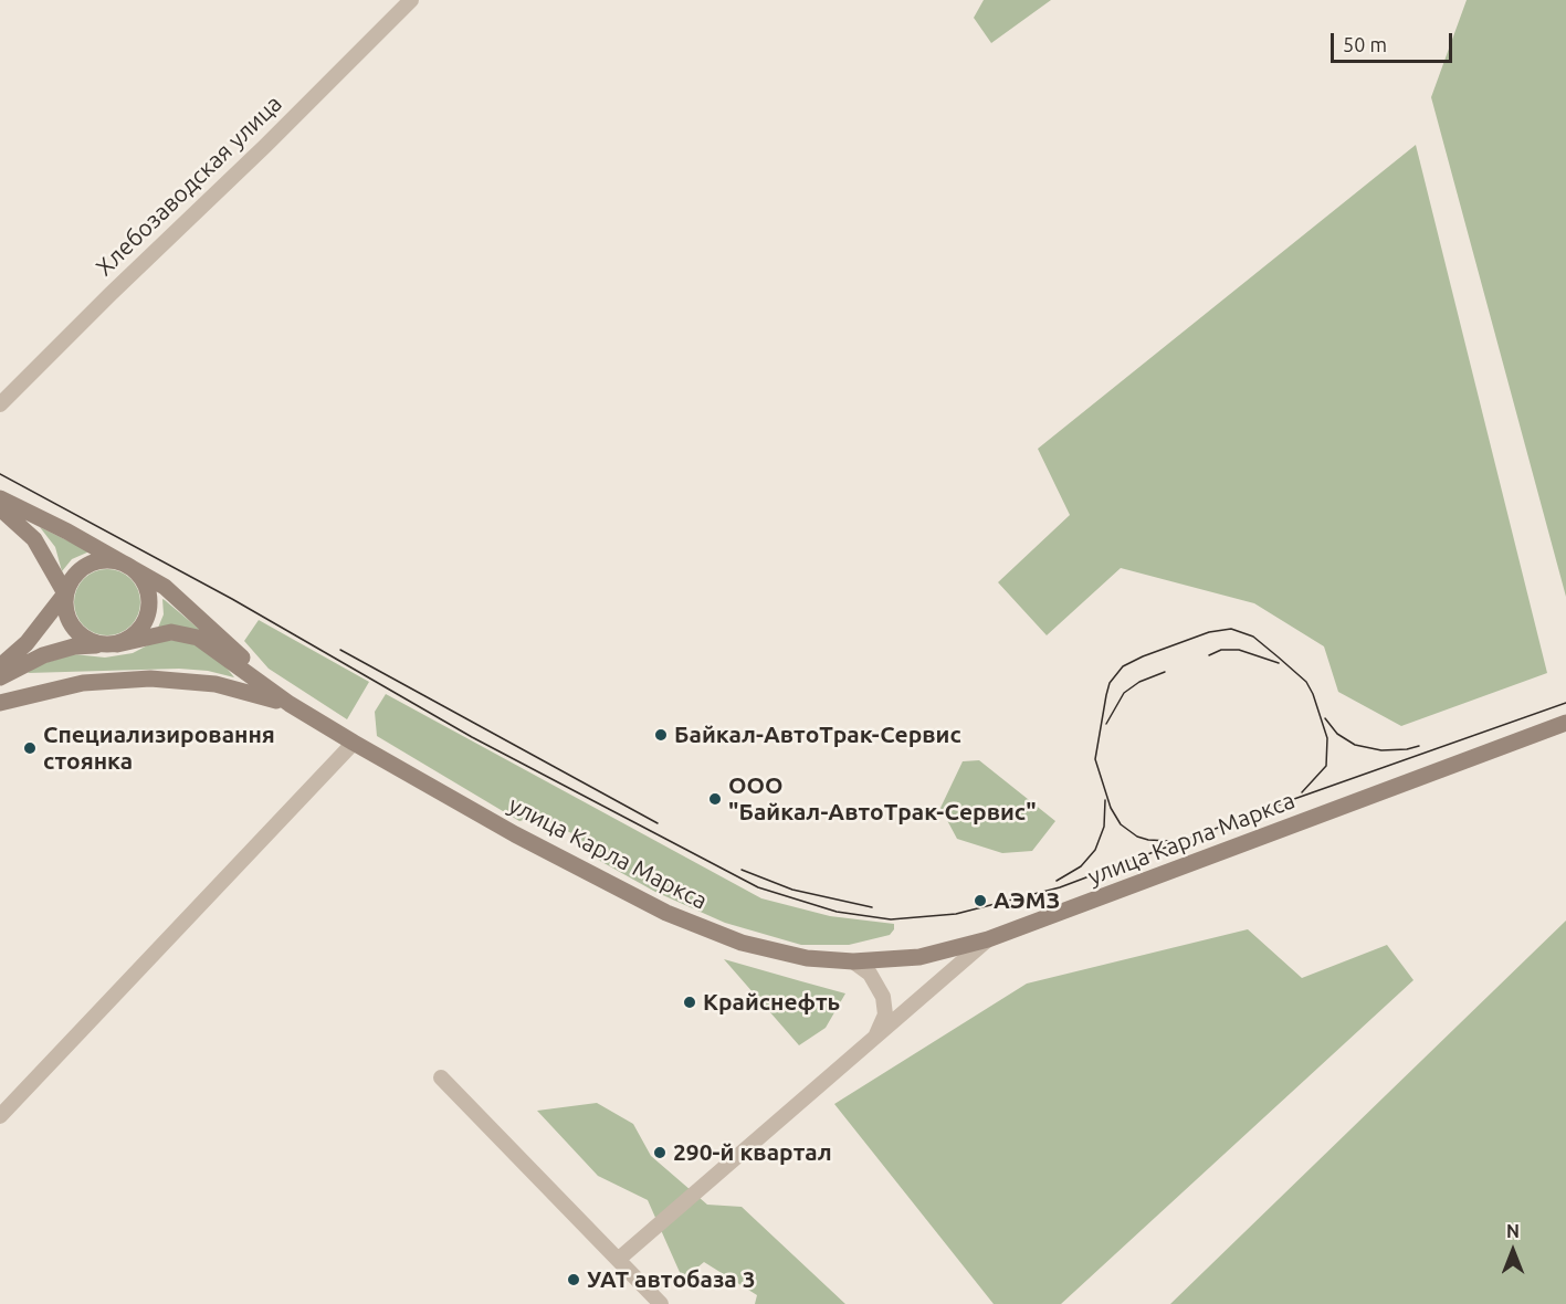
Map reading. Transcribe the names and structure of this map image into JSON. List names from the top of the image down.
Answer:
{
  "streets": {
    "street": ["Хлебозаводская улица", "улица Карла Маркса"]
  },
  "places": [
    "Байкал-АвтоТрак-Сервис",
    "Специализировання стоянка",
    "ООО \"Байкал-АвтоТрак-Сервис\"",
    "АЭМЗ",
    "Крайснефть",
    "290-й квартал",
    "УАТ автобаза 3"
  ],
  "scale_bar": "50 m",
  "north": "top"
}
